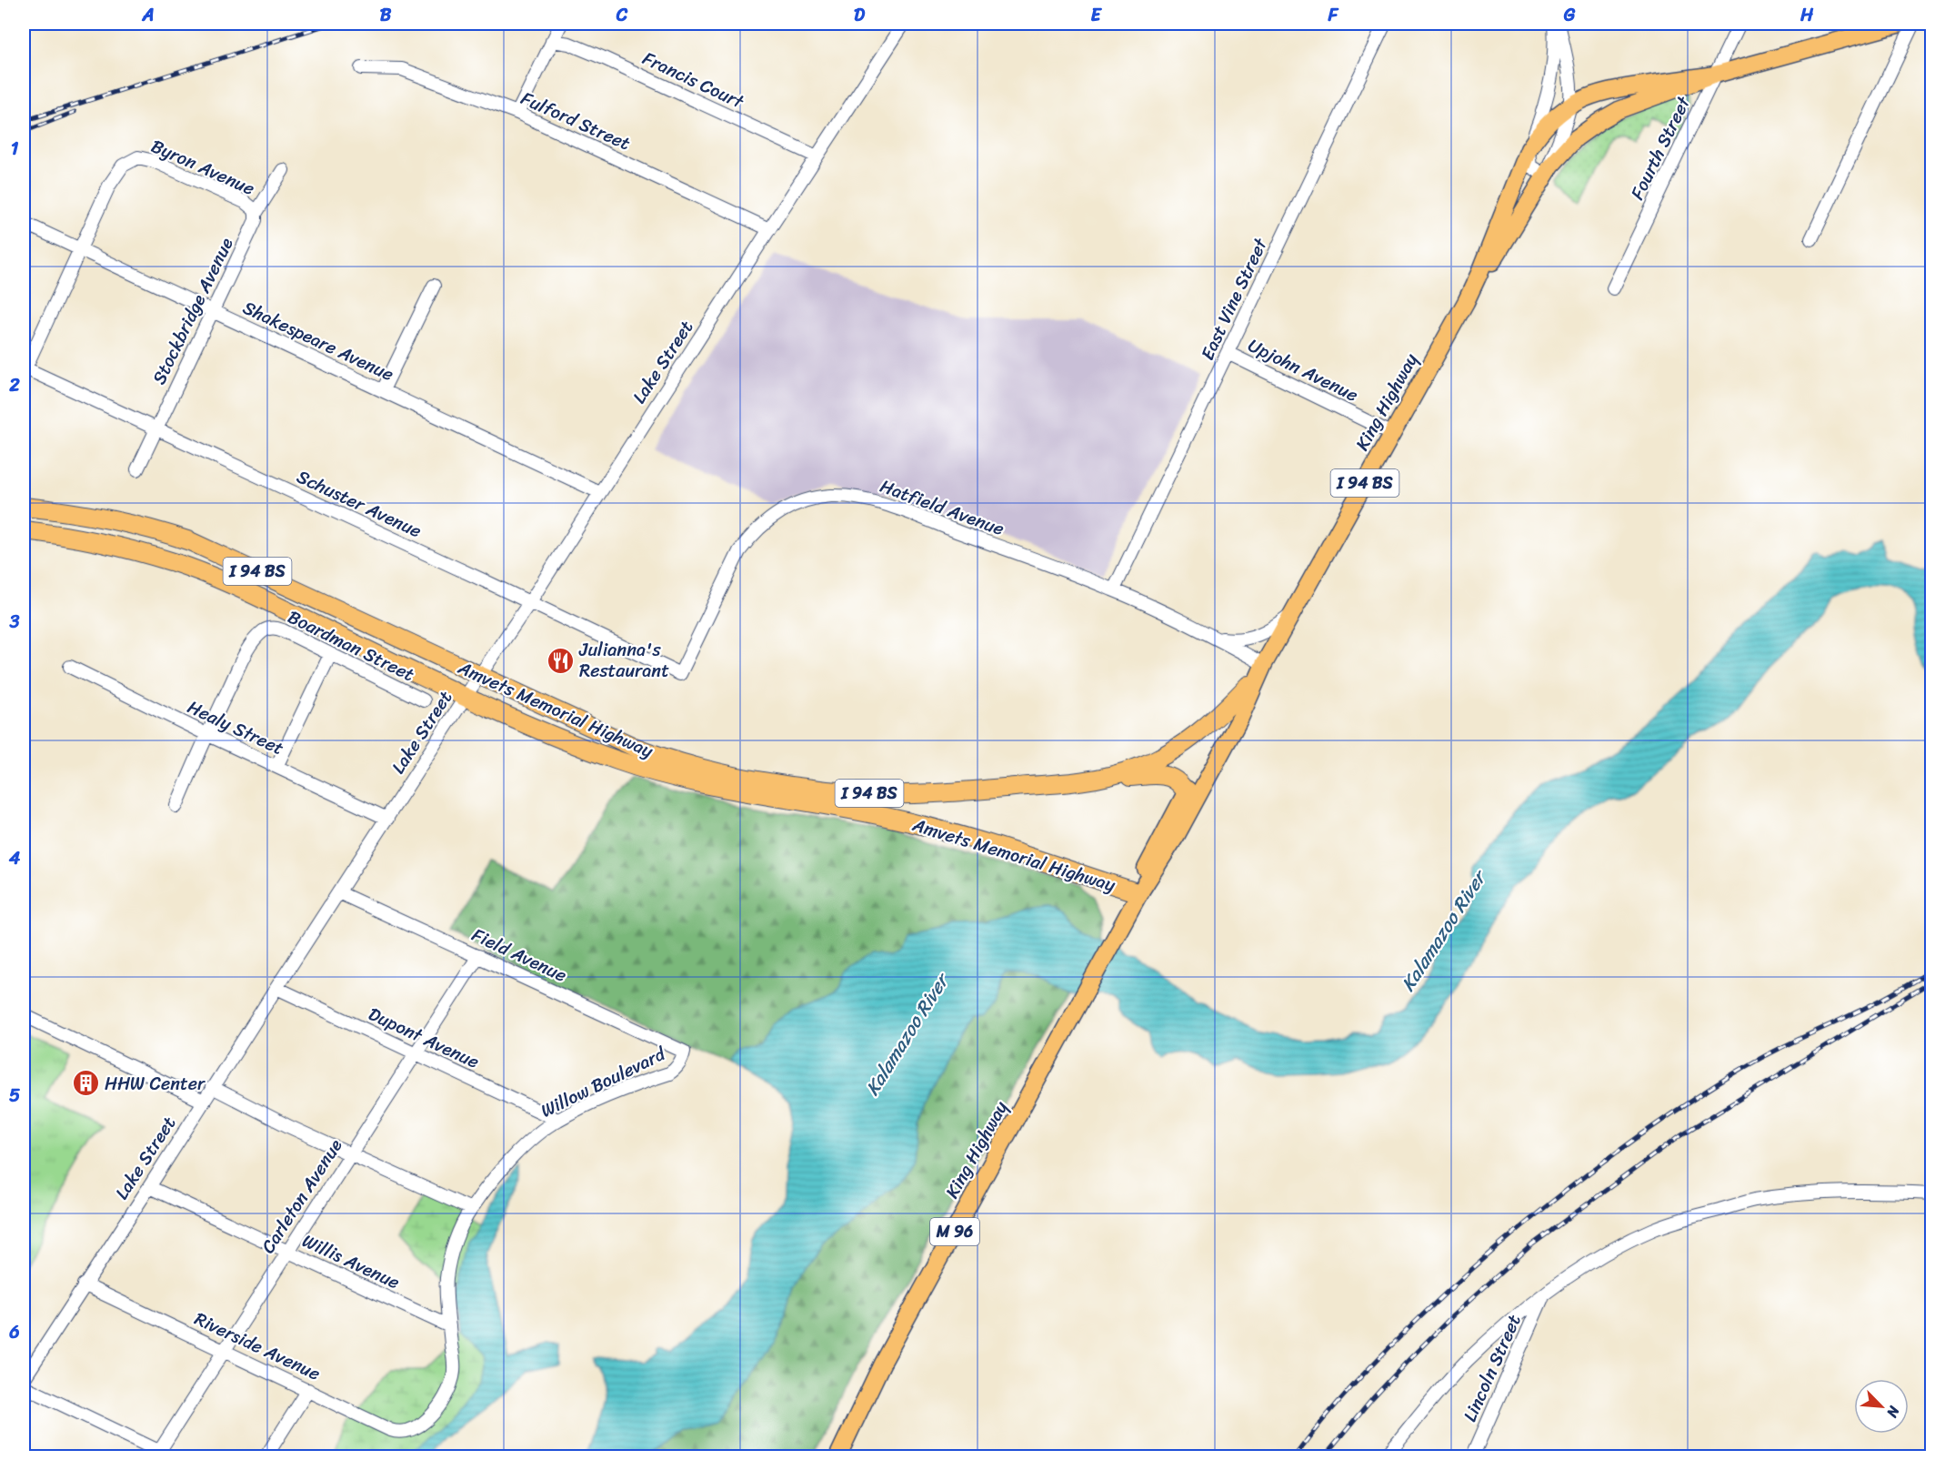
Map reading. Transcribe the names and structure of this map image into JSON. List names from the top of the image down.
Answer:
{
  "streets": {
    "highway": ["I 94 BS", "Amvets Memorial Highway"],
    "main road": ["King Highway", "M 96"],
    "street": [
      "Francis Court",
      "Fulford Street",
      "Fourth Street",
      "Byron Avenue",
      "East Vine Street",
      "Stockbridge Avenue",
      "Shakespeare Avenue",
      "Lake Street",
      "Upjohn Avenue",
      "Schuster Avenue",
      "Hatfield Avenue",
      "Boardman Street",
      "Healy Street",
      "Field Avenue",
      "Dupont Avenue",
      "Willow Boulevard",
      "Carleton Avenue",
      "Willis Avenue",
      "Riverside Avenue",
      "Lincoln Street"
    ]
  },
  "crossings": [
    ["Francis Court", "Lake Street"],
    ["Fulford Street", "Lake Street"],
    ["Fourth Street", "King Highway"],
    ["Byron Avenue", "Stockbridge Avenue"],
    ["Byron Avenue", "Shakespeare Avenue"],
    ["East Vine Street", "Upjohn Avenue"],
    ["East Vine Street", "Hatfield Avenue"],
    ["Stockbridge Avenue", "Shakespeare Avenue"],
    ["Stockbridge Avenue", "Schuster Avenue"],
    ["Shakespeare Avenue", "Lake Street"],
    ["Lake Street", "I 94 BS"],
    ["Lake Street", "Schuster Avenue"],
    ["Lake Street", "Amvets Memorial Highway"],
    ["Lake Street", "Healy Street"],
    ["Lake Street", "Field Avenue"],
    ["Lake Street", "Dupont Avenue"],
    ["Lake Street", "Willis Avenue"],
    ["Lake Street", "Riverside Avenue"],
    ["Upjohn Avenue", "King Highway"],
    ["King Highway", "I 94 BS"],
    ["King Highway", "Hatfield Avenue"],
    ["King Highway", "Amvets Memorial Highway"],
    ["I 94 BS", "Amvets Memorial Highway"],
    ["Schuster Avenue", "Hatfield Avenue"],
    ["Boardman Street", "Healy Street"],
    ["Field Avenue", "Willow Boulevard"],
    ["Field Avenue", "Carleton Avenue"],
    ["Dupont Avenue", "Willow Boulevard"],
    ["Dupont Avenue", "Carleton Avenue"],
    ["Willow Boulevard", "Willis Avenue"],
    ["Willow Boulevard", "Riverside Avenue"],
    ["Carleton Avenue", "Willis Avenue"],
    ["Carleton Avenue", "Riverside Avenue"]
  ],
  "water": ["Kalamazoo River"],
  "places": {
    "restaurant": ["Julianna's Restaurant"],
    "building": ["HHW Center"]
  },
  "north": "bottom right",
  "grid": {
    "columns": [
      "A",
      "B",
      "C",
      "D",
      "E",
      "F",
      "G",
      "H"
    ],
    "rows": [
      "1",
      "2",
      "3",
      "4",
      "5",
      "6"
    ]
  }
}
